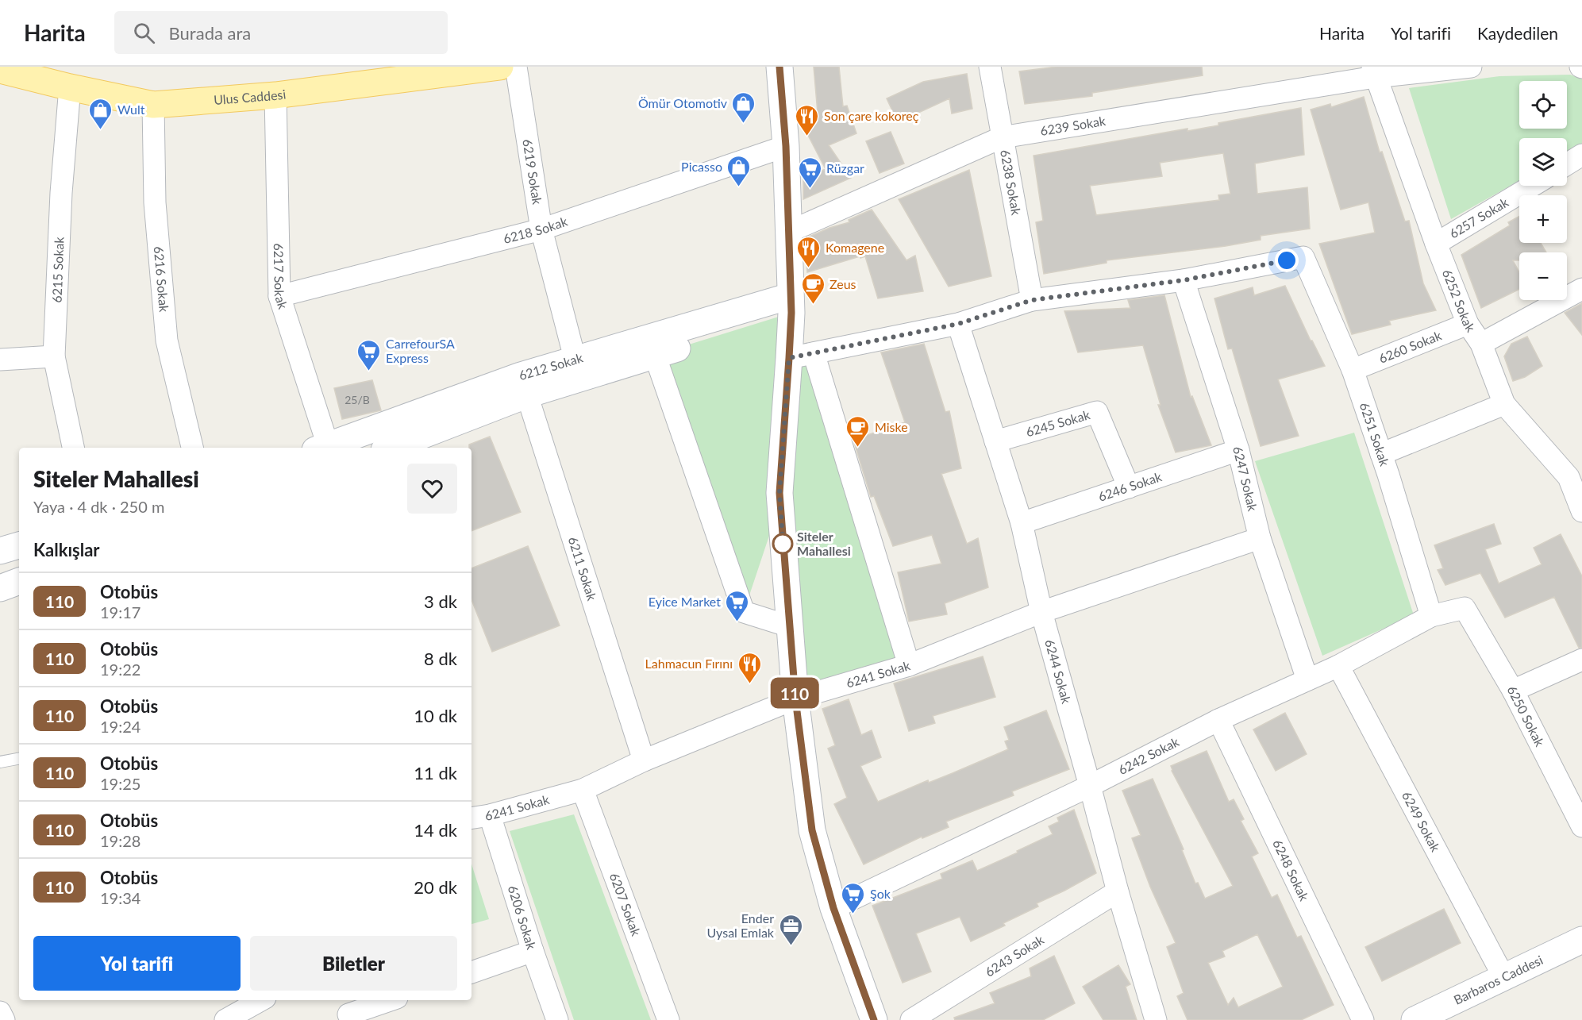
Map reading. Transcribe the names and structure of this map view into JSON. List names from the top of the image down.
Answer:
{
  "streets": {
    "main road": ["Ulus Caddesi"],
    "street": [
      "6239 Sokak",
      "6219 Sokak",
      "6238 Sokak",
      "6257 Sokak",
      "6218 Sokak",
      "6215 Sokak",
      "6217 Sokak",
      "6216 Sokak",
      "6252 Sokak",
      "6260 Sokak",
      "6212 Sokak",
      "6245 Sokak",
      "6251 Sokak",
      "6247 Sokak",
      "6246 Sokak",
      "6211 Sokak",
      "6244 Sokak",
      "6241 Sokak",
      "6250 Sokak",
      "6242 Sokak",
      "6249 Sokak",
      "6248 Sokak",
      "6207 Sokak",
      "6206 Sokak",
      "6243 Sokak",
      "Barbaros Caddesi"
    ]
  },
  "crossings": [
    ["Ulus Caddesi", "6215 Sokak"],
    ["Ulus Caddesi", "6217 Sokak"],
    ["Ulus Caddesi", "6216 Sokak"],
    ["6239 Sokak", "6238 Sokak"],
    ["6239 Sokak", "6252 Sokak"],
    ["6219 Sokak", "6218 Sokak"],
    ["6219 Sokak", "6212 Sokak"],
    ["6257 Sokak", "6252 Sokak"],
    ["6218 Sokak", "6217 Sokak"],
    ["6252 Sokak", "6260 Sokak"],
    ["6260 Sokak", "6251 Sokak"],
    ["6212 Sokak", "6211 Sokak"],
    ["6245 Sokak", "6246 Sokak"],
    ["6245 Sokak", "6244 Sokak"],
    ["6251 Sokak", "6247 Sokak"],
    ["6251 Sokak", "6242 Sokak"],
    ["6247 Sokak", "6246 Sokak"],
    ["6247 Sokak", "6241 Sokak"],
    ["6247 Sokak", "6242 Sokak"],
    ["6246 Sokak", "6244 Sokak"],
    ["6211 Sokak", "6241 Sokak"],
    ["6244 Sokak", "6241 Sokak"],
    ["6244 Sokak", "6242 Sokak"],
    ["6244 Sokak", "6243 Sokak"],
    ["6241 Sokak", "6207 Sokak"],
    ["6241 Sokak", "6206 Sokak"],
    ["6250 Sokak", "6242 Sokak"],
    ["6242 Sokak", "6249 Sokak"],
    ["6242 Sokak", "6248 Sokak"],
    ["6249 Sokak", "Barbaros Caddesi"]
  ],
  "places": {
    "shop": ["Ömür Otomotiv", "Wult", "Picasso"],
    "restaurant": ["Son çare kokoreç", "Komagene", "Lahmacun Fırını"],
    "supermarket": [
      "Rüzgar",
      "CarrefourSA Express",
      "Eyice Market",
      "Şok"
    ],
    "cafe": ["Zeus", "Miske"],
    "other": ["Siteler Mahallesi"],
    "office": ["Ender Uysal Emlak"]
  },
  "lines": ["bus line 110"],
  "house_numbers": ["25/B"],
  "page": {
    "header": "Harita",
    "search": "Burada ara",
    "nav": ["Harita", "Yol tarifi", "Kaydedilen"],
    "on_map": "110",
    "map_buttons": ["+", "−"],
    "heading": [
      ["Siteler Mahallesi", "Yaya · 4 dk · 250 m"],
      "Kalkışlar"
    ],
    "list": [
      {
        "mark": "110",
        "name": "Otobüs",
        "note": "19:17",
        "value": "3 dk"
      },
      {
        "mark": "110",
        "name": "Otobüs",
        "note": "19:22",
        "value": "8 dk"
      },
      {
        "mark": "110",
        "name": "Otobüs",
        "note": "19:24",
        "value": "10 dk"
      },
      {
        "mark": "110",
        "name": "Otobüs",
        "note": "19:25",
        "value": "11 dk"
      },
      {
        "mark": "110",
        "name": "Otobüs",
        "note": "19:28",
        "value": "14 dk"
      },
      {
        "mark": "110",
        "name": "Otobüs",
        "note": "19:34",
        "value": "20 dk"
      }
    ],
    "buttons": ["Yol tarifi", "Biletler"]
  }
}
